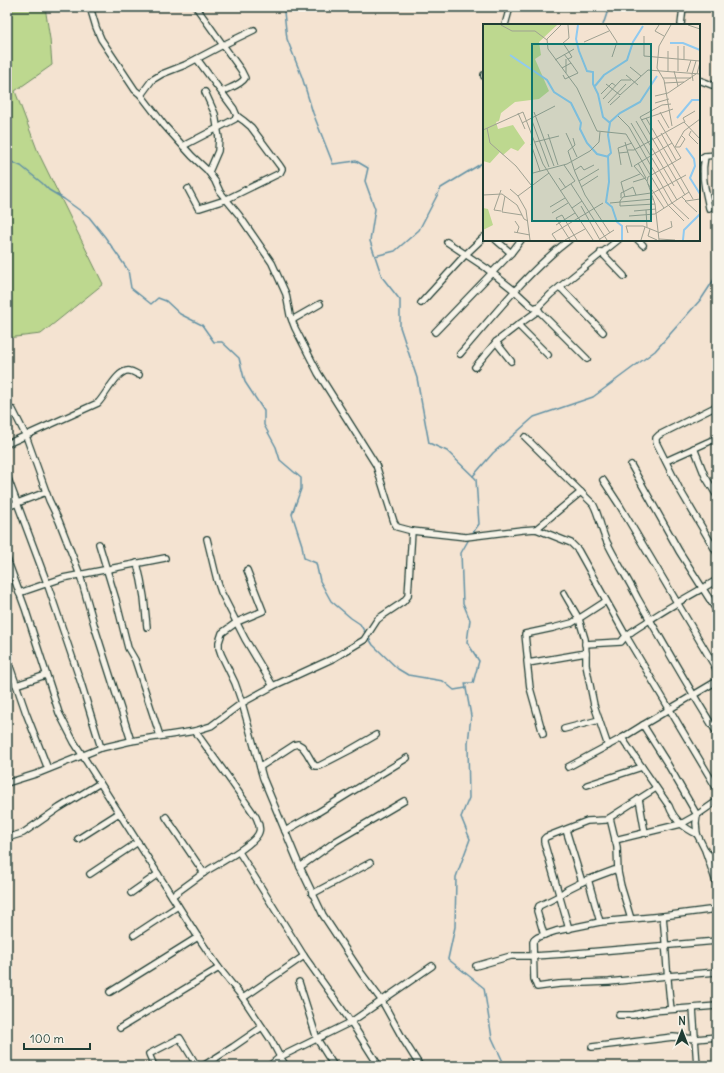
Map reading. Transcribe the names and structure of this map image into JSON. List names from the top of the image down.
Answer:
{
  "scale_bar": "100 m",
  "north": "top"
}
